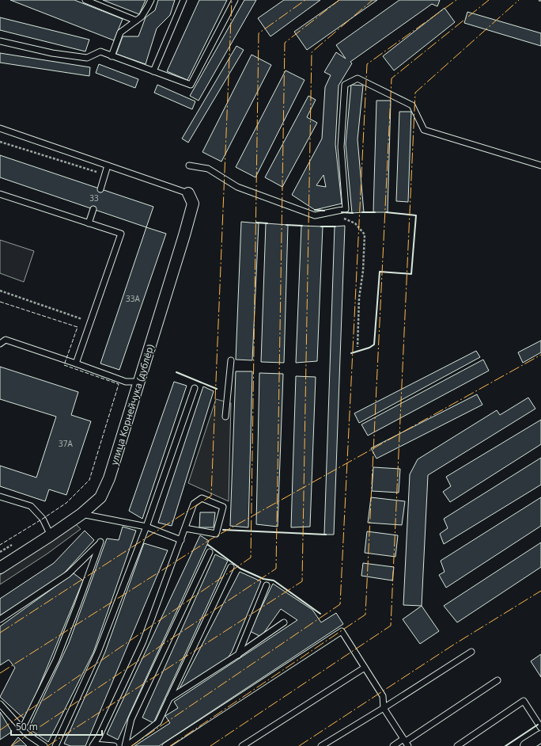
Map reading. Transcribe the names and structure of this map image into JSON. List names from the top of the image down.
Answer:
{
  "streets": {
    "street": ["улица Корнейчука (дублёр)"]
  },
  "house_numbers": ["33", "33А", "37А"],
  "scale_bar": "50 m"
}
